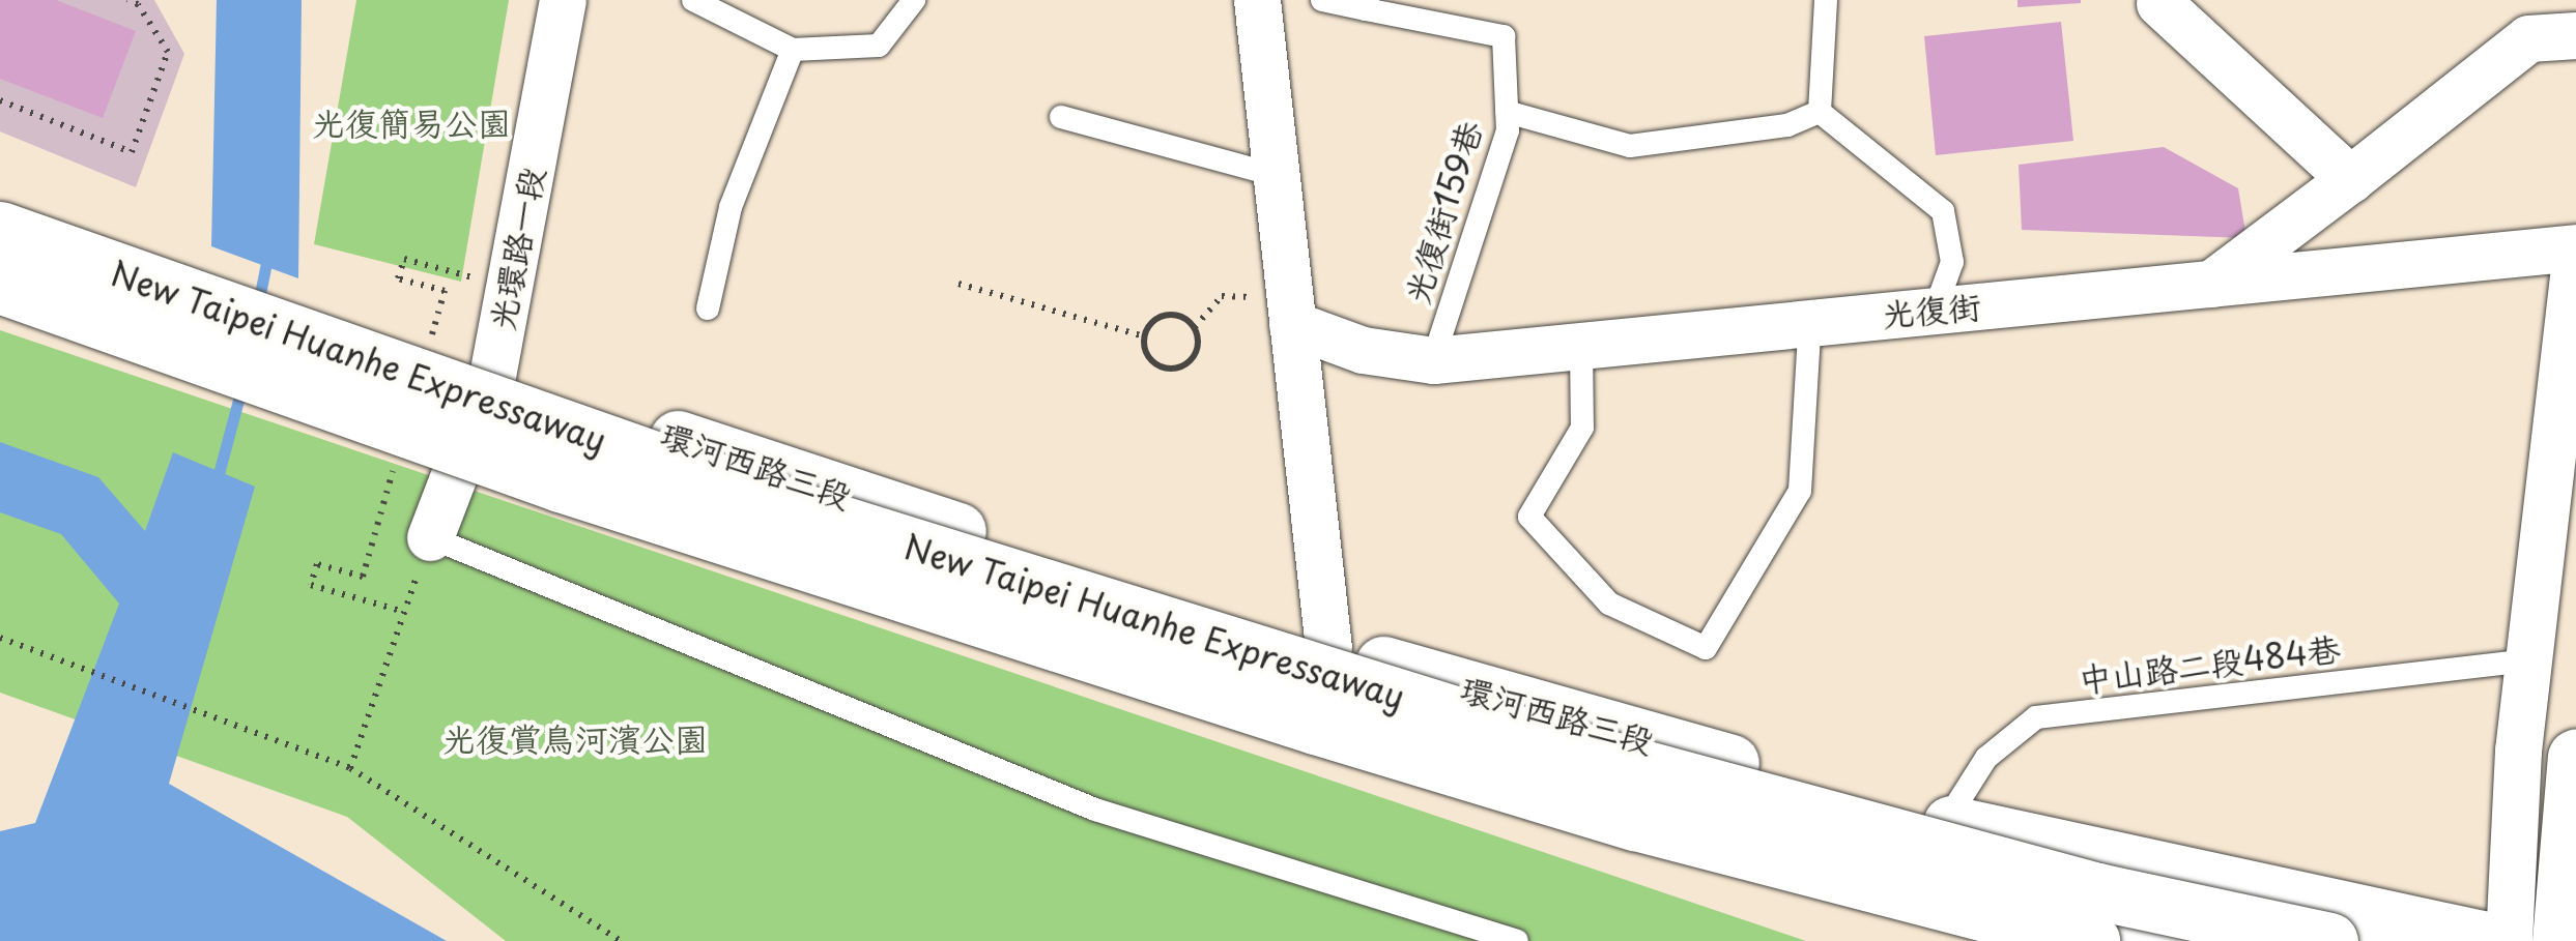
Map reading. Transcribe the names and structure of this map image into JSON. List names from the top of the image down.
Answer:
{
  "streets": {
    "main road": ["New Taipei Huanhe Expressaway", "環河西路三段"],
    "street": ["光環路一段", "光復街"],
    "lane": ["光復街159巷", "中山路二段484巷"]
  },
  "crossings": [
    ["光復街159巷", "光復街"],
    ["光環路一段", "環河西路三段"],
    ["環河西路三段", "中山路二段484巷"]
  ],
  "parks": ["光復簡易公園", "光復賞鳥河濱公園"]
}
